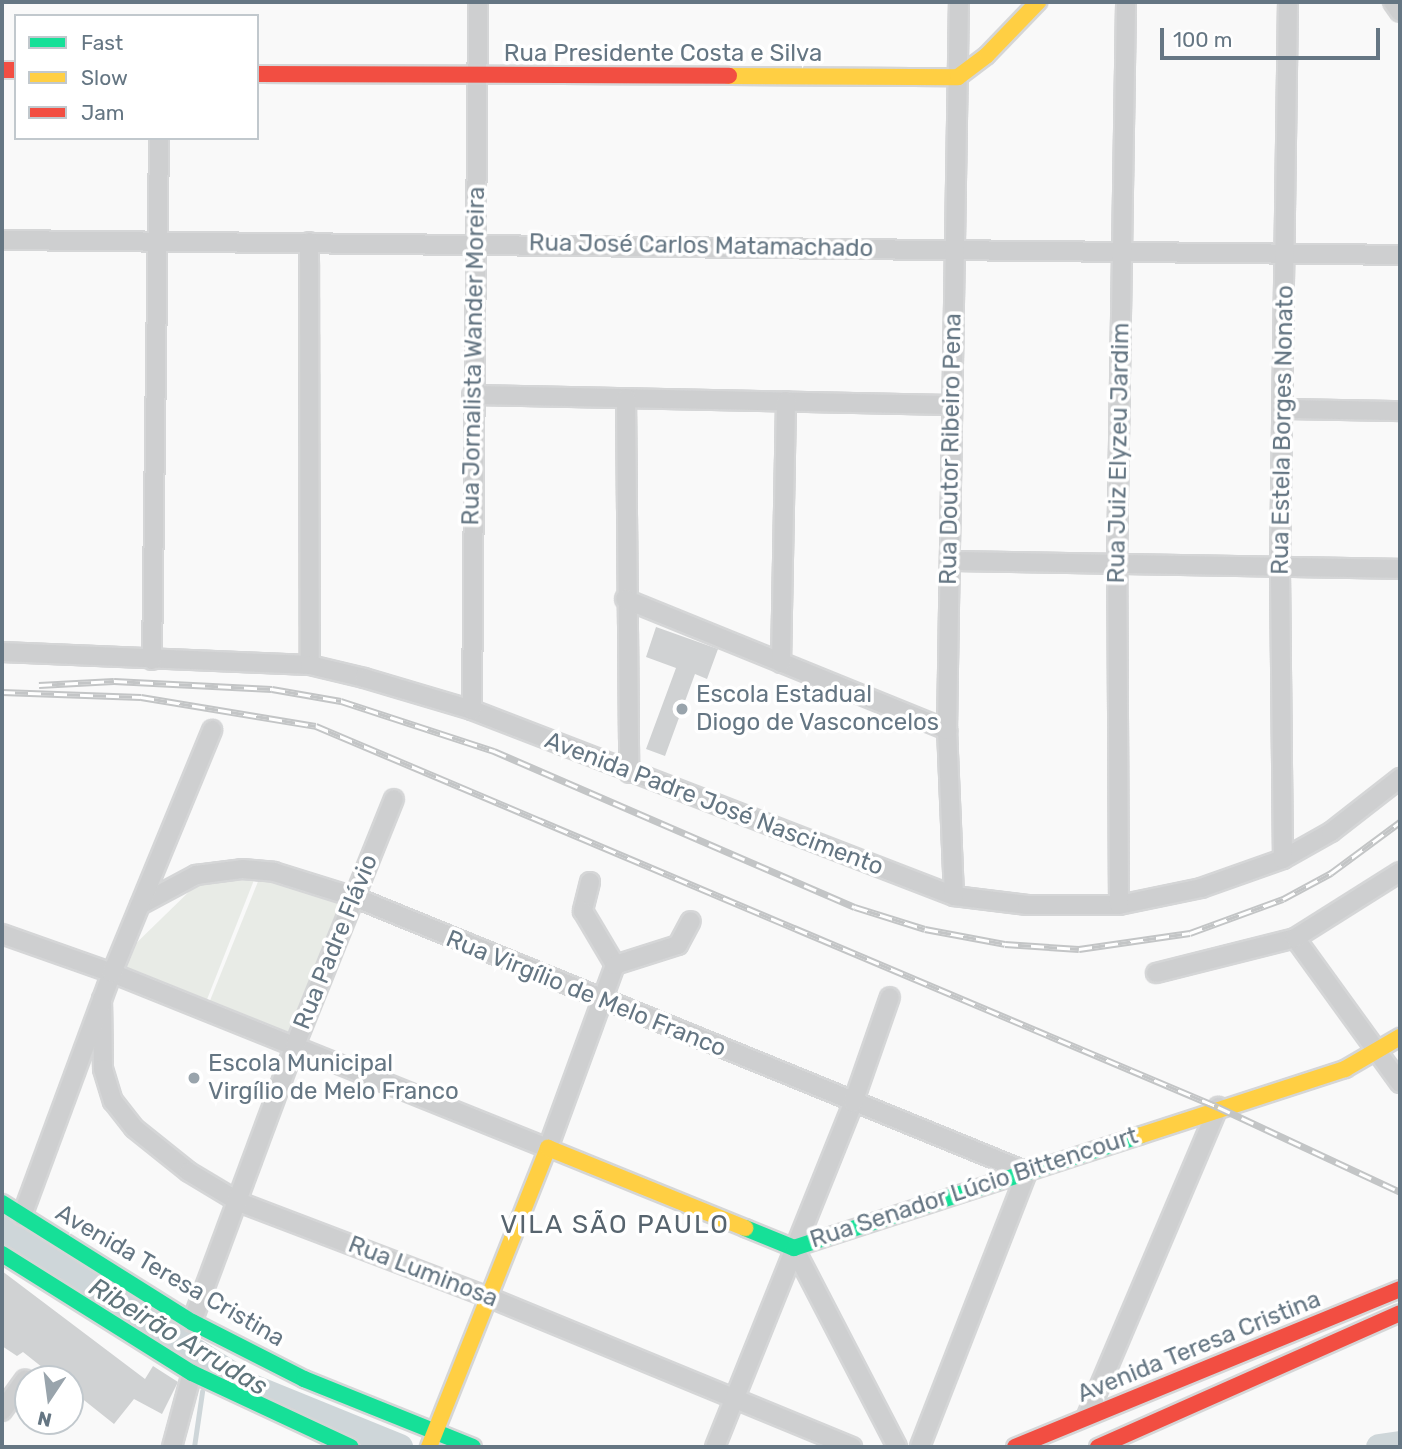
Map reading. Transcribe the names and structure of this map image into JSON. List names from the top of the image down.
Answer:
{
  "streets": {
    "street": [
      "Rua Presidente Costa e Silva",
      "Rua José Carlos Matamachado",
      "Rua Jornalista Wander Moreira",
      "Rua Estela Borges Nonato",
      "Rua Doutor Ribeiro Pena",
      "Rua Juiz Elyzeu Jardim",
      "Avenida Padre José Nascimento",
      "Rua Padre Flávio",
      "Rua Virgílio de Melo Franco",
      "Rua Senador Lúcio Bittencourt",
      "Rua Luminosa",
      "Avenida Teresa Cristina"
    ]
  },
  "crossings": [
    ["Rua Presidente Costa e Silva", "Rua Jornalista Wander Moreira"],
    ["Rua Presidente Costa e Silva", "Rua Doutor Ribeiro Pena"],
    ["Rua José Carlos Matamachado", "Rua Jornalista Wander Moreira"],
    ["Rua José Carlos Matamachado", "Rua Estela Borges Nonato"],
    ["Rua José Carlos Matamachado", "Rua Doutor Ribeiro Pena"],
    ["Rua José Carlos Matamachado", "Rua Juiz Elyzeu Jardim"],
    ["Rua Jornalista Wander Moreira", "Avenida Padre José Nascimento"],
    ["Rua Estela Borges Nonato", "Avenida Padre José Nascimento"],
    ["Rua Doutor Ribeiro Pena", "Avenida Padre José Nascimento"],
    ["Rua Juiz Elyzeu Jardim", "Avenida Padre José Nascimento"],
    ["Rua Padre Flávio", "Rua Virgílio de Melo Franco"],
    ["Rua Padre Flávio", "Rua Senador Lúcio Bittencourt"],
    ["Rua Padre Flávio", "Rua Luminosa"],
    ["Rua Padre Flávio", "Avenida Teresa Cristina"],
    ["Rua Virgílio de Melo Franco", "Rua Senador Lúcio Bittencourt"]
  ],
  "districts": ["VILA SÃO PAULO"],
  "water": ["Ribeirão Arrudas"],
  "places": ["Escola Estadual Diogo de Vasconcelos", "Escola Municipal Virgílio de Melo Franco"],
  "legend": ["Fast", "Slow", "Jam"],
  "scale_bar": "100 m",
  "north": "bottom"
}
